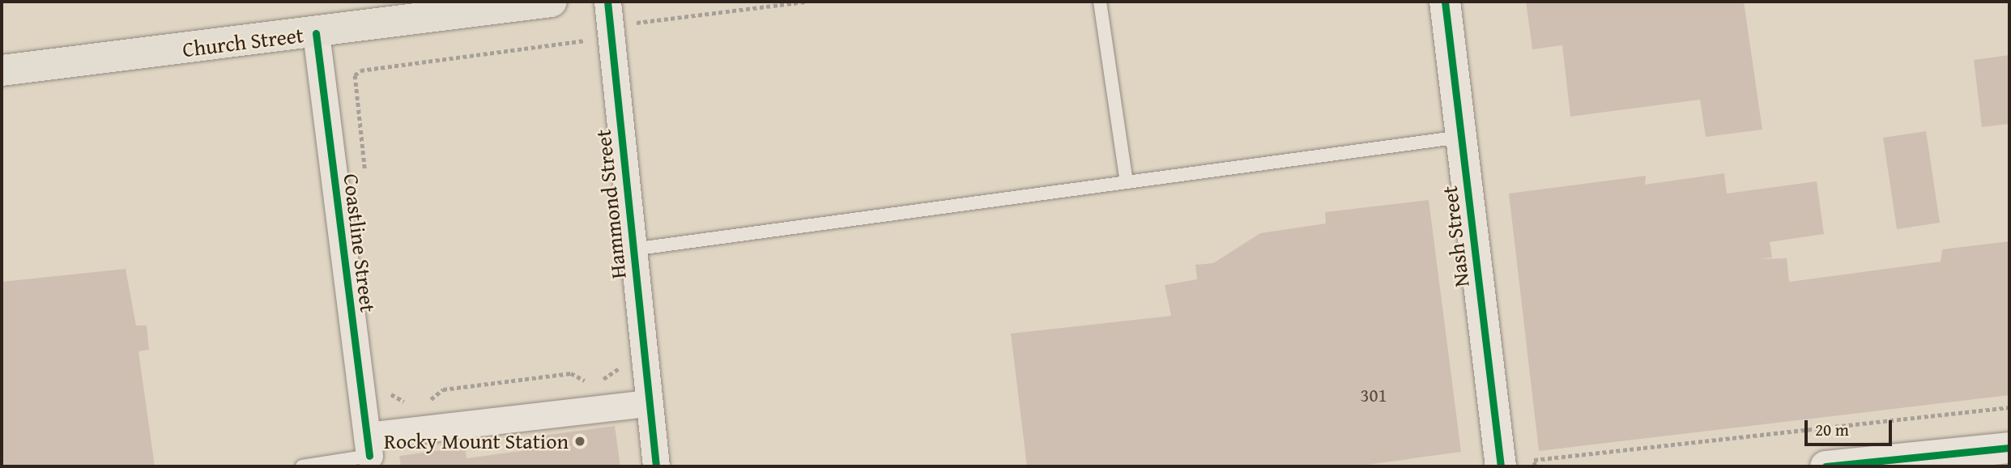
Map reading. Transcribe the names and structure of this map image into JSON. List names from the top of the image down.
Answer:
{
  "streets": {
    "main road": ["Church Street"],
    "street": ["Hammond Street", "Nash Street", "Coastline Street"]
  },
  "crossings": [
    ["Church Street", "Coastline Street"]
  ],
  "places": ["Rocky Mount Station"],
  "house_numbers": ["301"],
  "scale_bar": "20 m"
}
